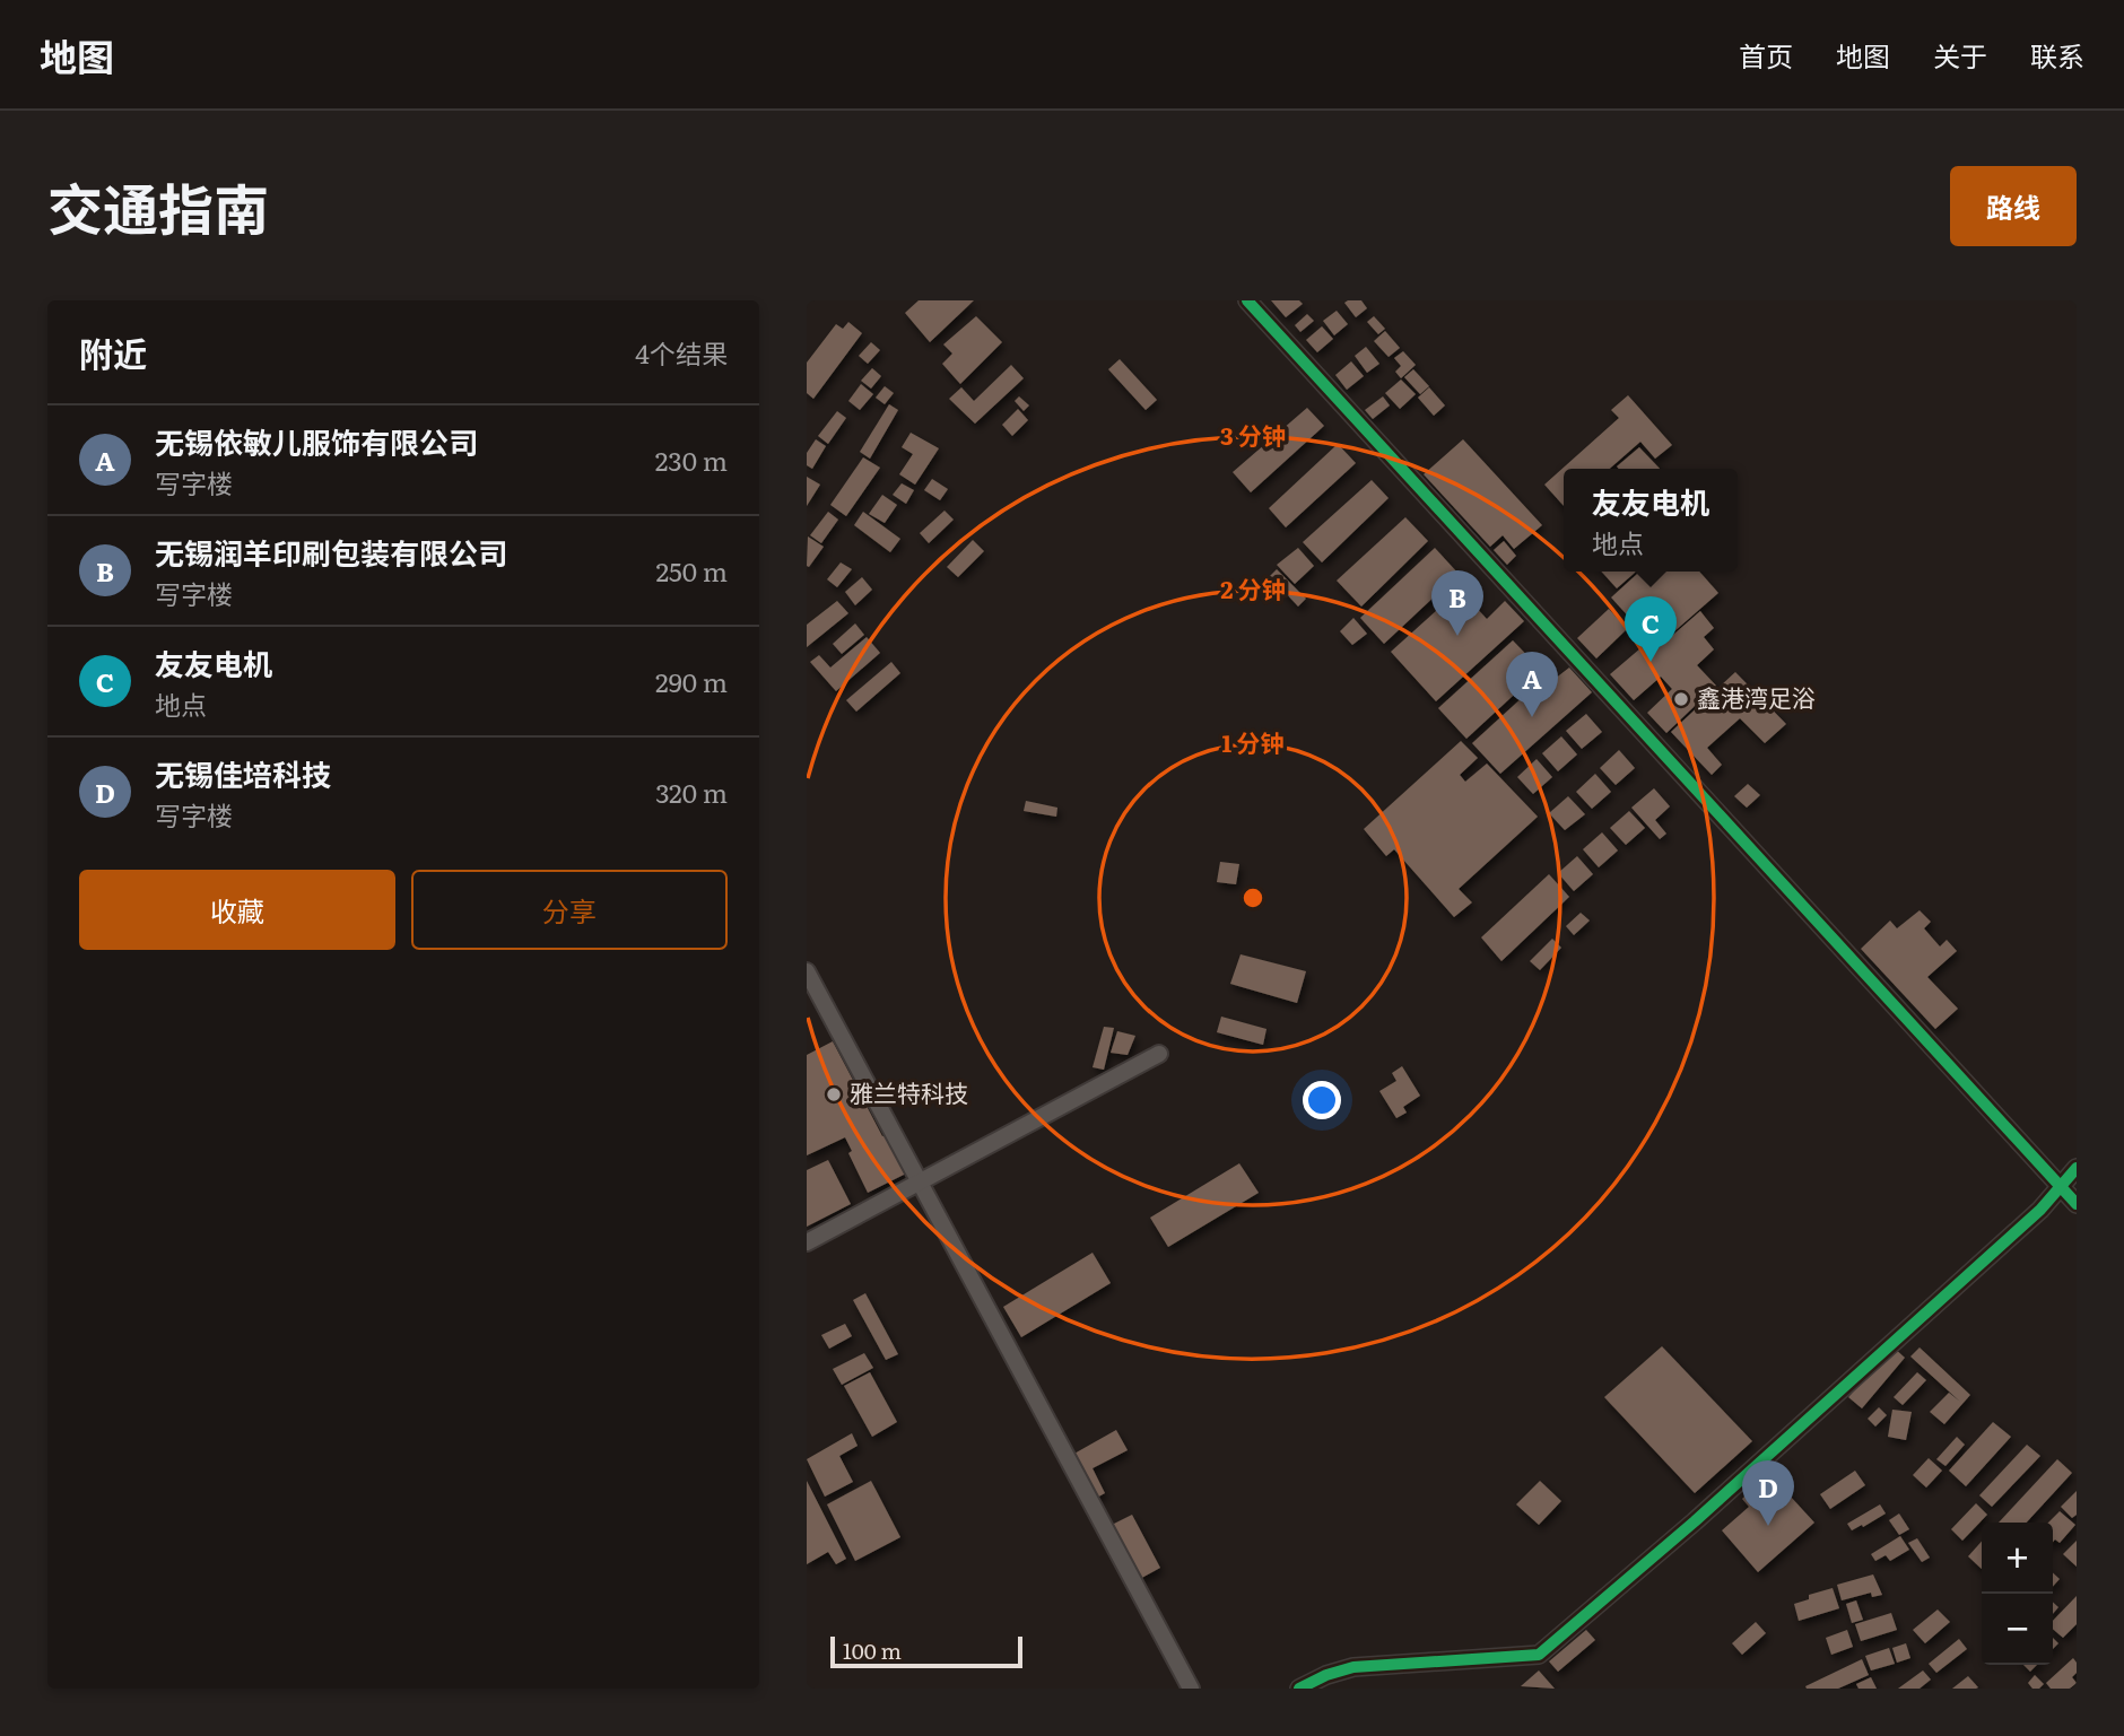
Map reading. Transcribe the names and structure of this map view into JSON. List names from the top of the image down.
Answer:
{
  "places": ["鑫港湾足浴", "雅兰特科技"],
  "scale_bar": "100 m",
  "page": {
    "header": "地图",
    "nav": [
      "首页",
      "地图",
      "关于",
      "联系"
    ],
    "title": "交通指南",
    "buttons": [
      "路线",
      ["收藏", "分享"]
    ],
    "heading": ["附近", "4个结果"],
    "list": [
      {
        "mark": "A",
        "name": "无锡依敏儿服饰有限公司",
        "note": "写字楼",
        "value": "230 m"
      },
      {
        "mark": "B",
        "name": "无锡润羊印刷包装有限公司",
        "note": "写字楼",
        "value": "250 m"
      },
      {
        "mark": "C",
        "name": "友友电机",
        "note": "地点",
        "value": "290 m"
      },
      {
        "mark": "D",
        "name": "无锡佳培科技",
        "note": "写字楼",
        "value": "320 m"
      }
    ],
    "popup": ["友友电机", "地点"],
    "pins": [
      "B",
      "C",
      "A",
      "D"
    ],
    "map_buttons": ["+", "−"],
    "scale": "100 m"
  },
  "rings": ["3 分钟", "2 分钟", "1 分钟"]
}
